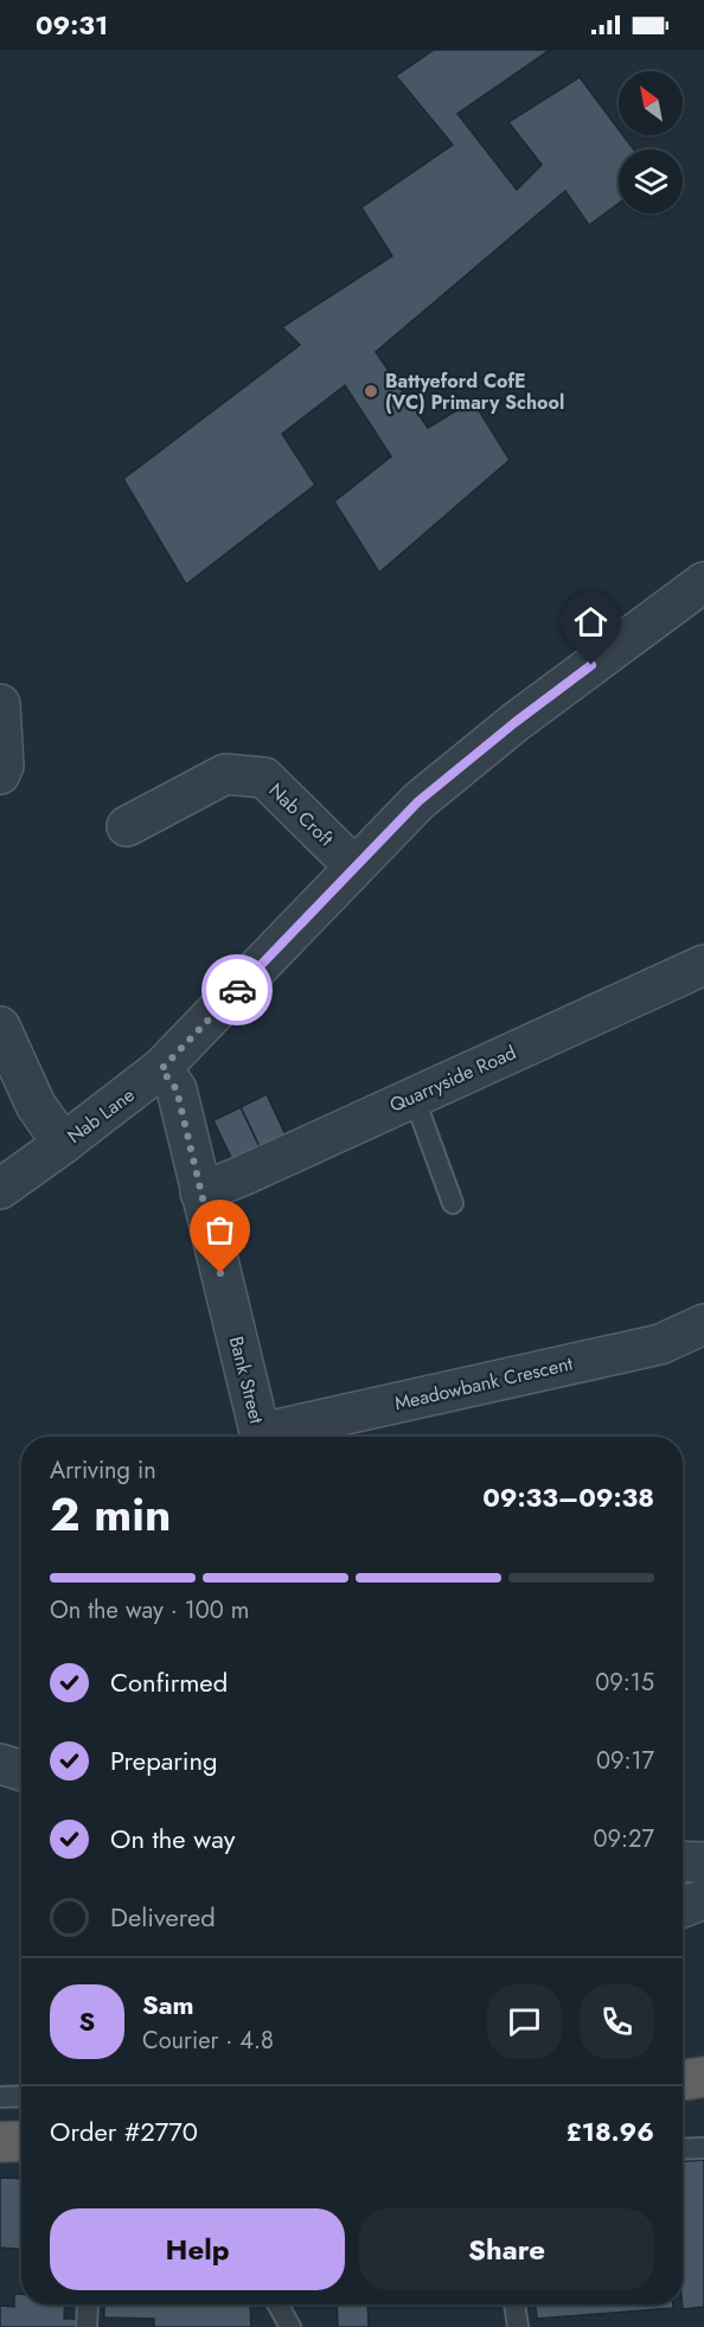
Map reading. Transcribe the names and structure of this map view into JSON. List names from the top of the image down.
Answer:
{
  "streets": {
    "street": [
      "Nab Croft",
      "Quarryside Road",
      "Nab Lane",
      "Bank Street",
      "Meadowbank Crescent"
    ]
  },
  "crossings": [
    ["Nab Croft", "Nab Lane"],
    ["Quarryside Road", "Bank Street"],
    ["Nab Lane", "Bank Street"]
  ],
  "places": ["Battyeford CofE (VC) Primary School"],
  "north": "top left",
  "page": {
    "status": "09:31",
    "heading": ["2 min", "Arriving in", "09:33–09:38"],
    "panel": [
      "Sam",
      "Courier · 4.8",
      "Order #2770",
      "£18.96"
    ],
    "bar": "On the way · 100 m",
    "list": [
      ["Confirmed", "09:15"],
      ["Preparing", "09:17"],
      ["On the way", "09:27"],
      "Delivered"
    ],
    "round": "S",
    "buttons": ["Help", "Share"]
  }
}
